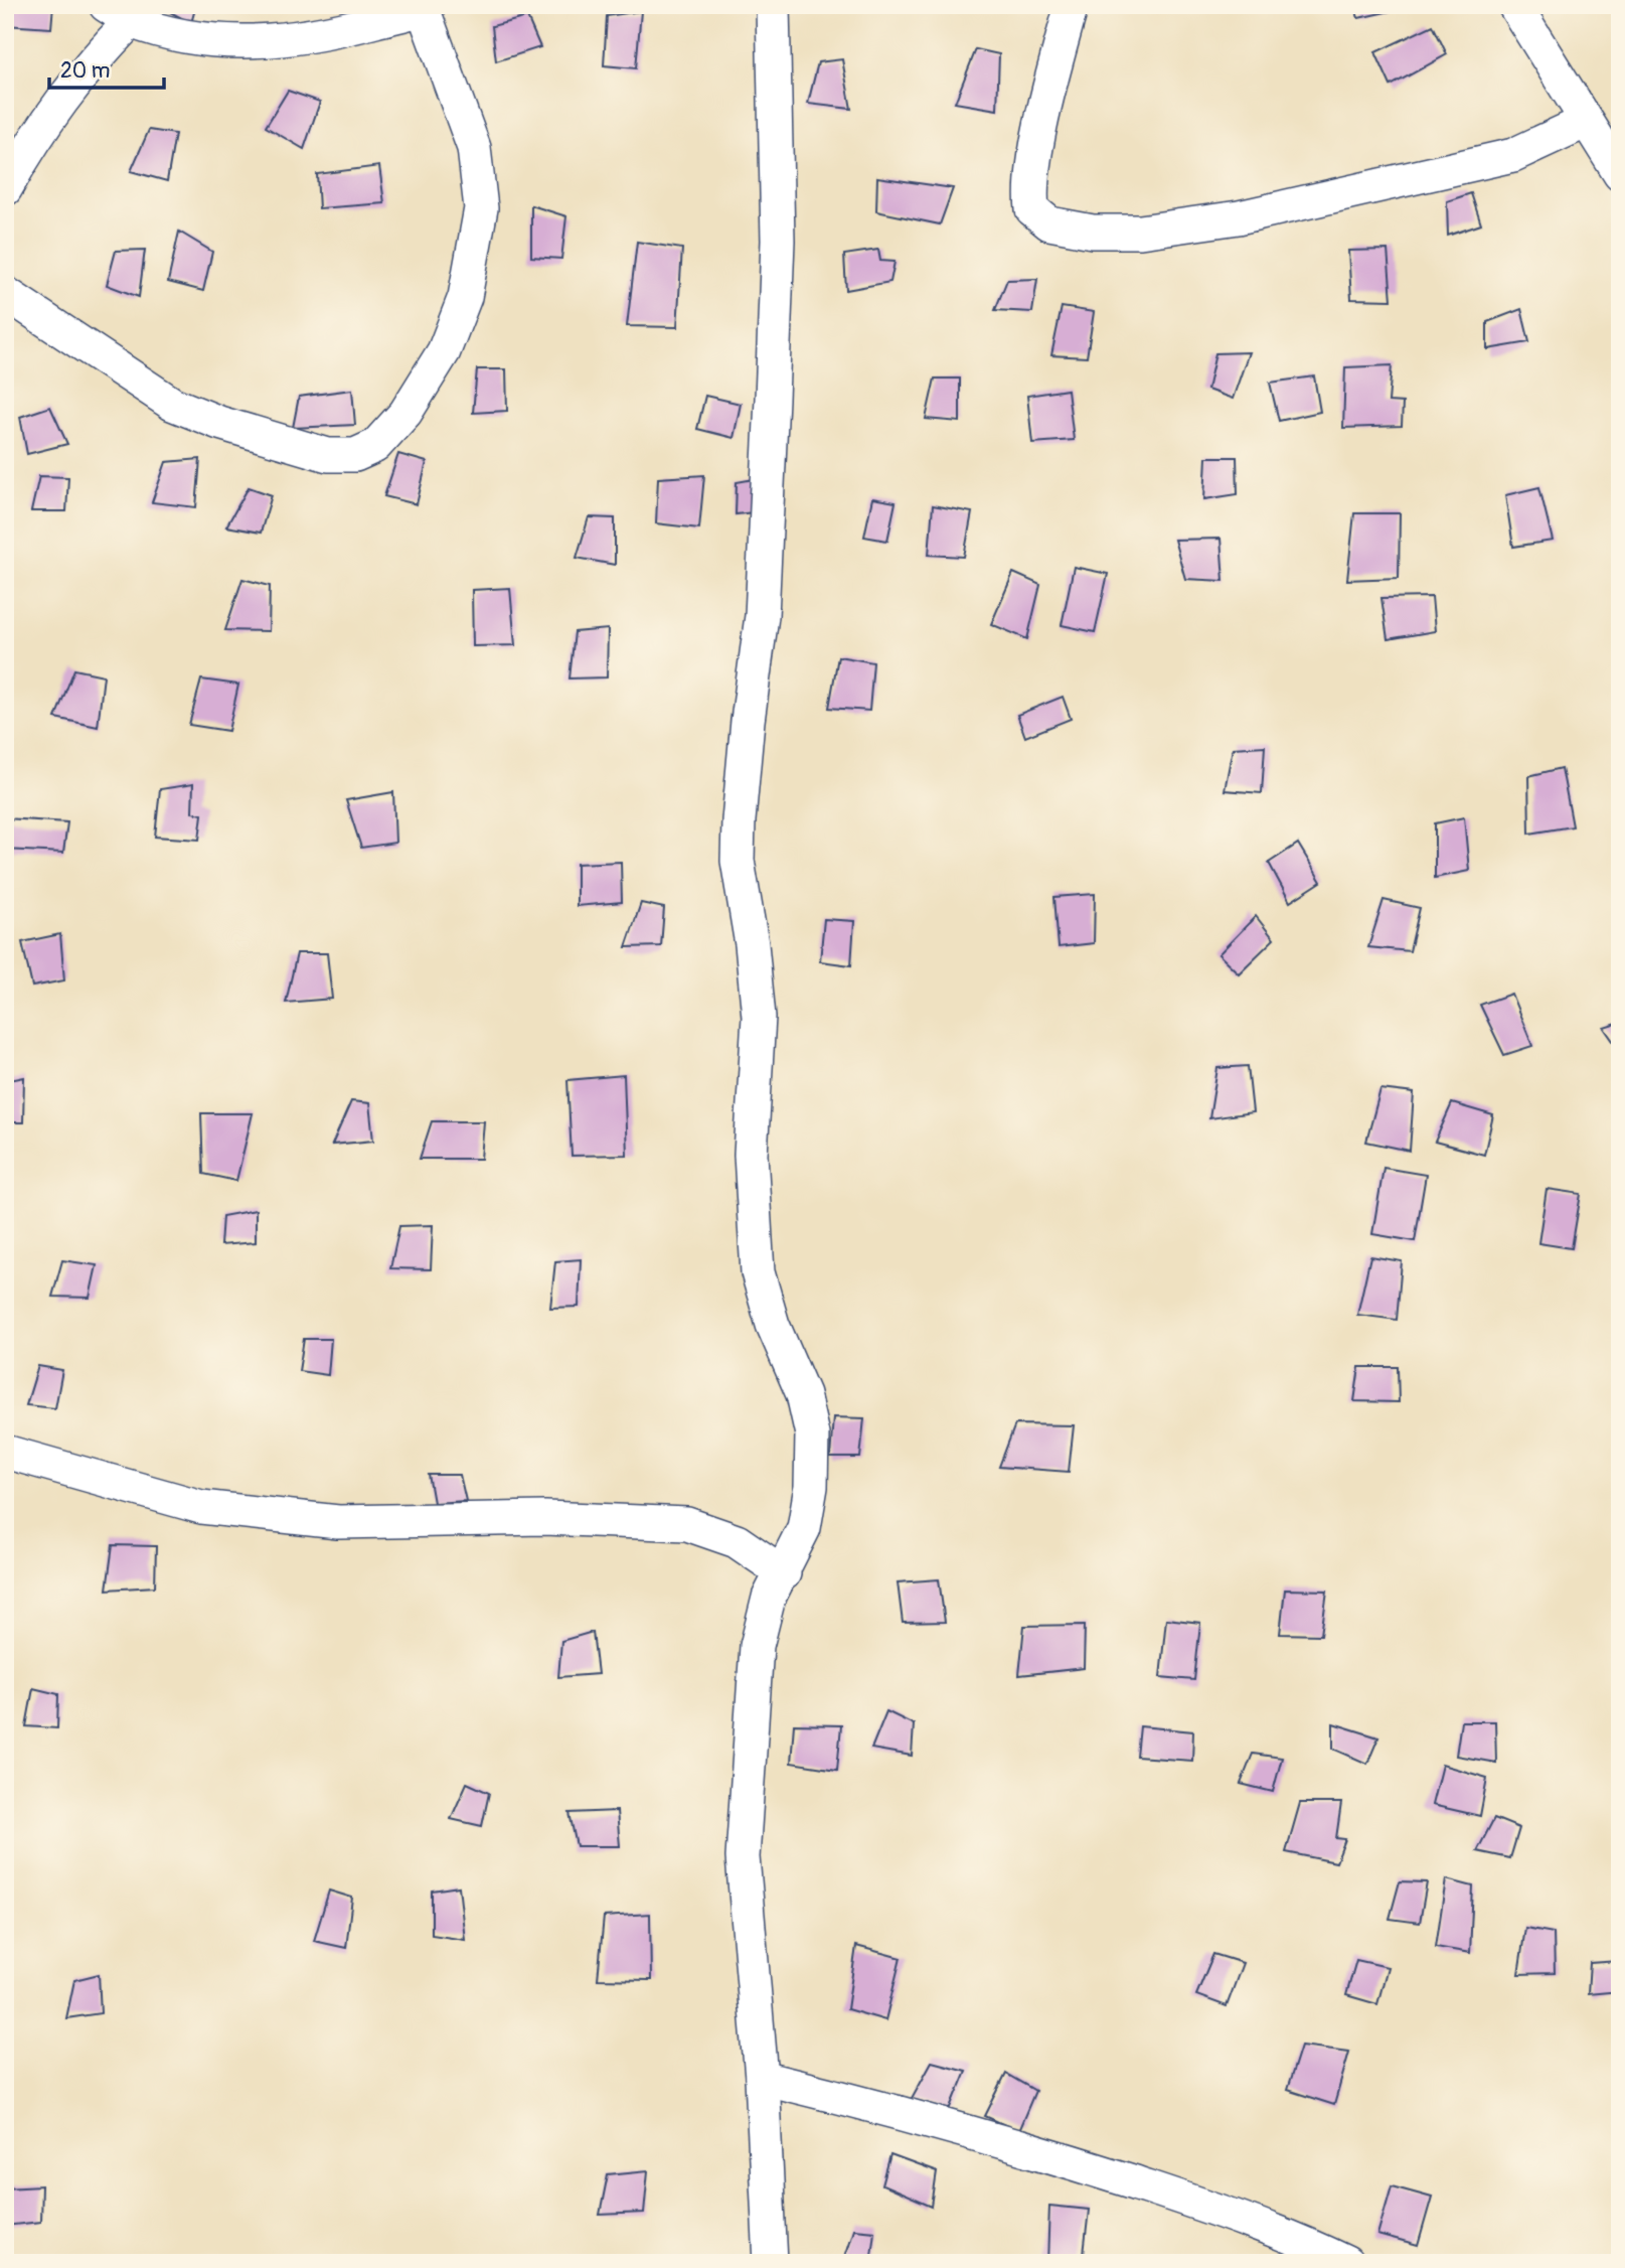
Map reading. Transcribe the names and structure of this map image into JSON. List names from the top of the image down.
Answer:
{
  "scale_bar": "20 m"
}
